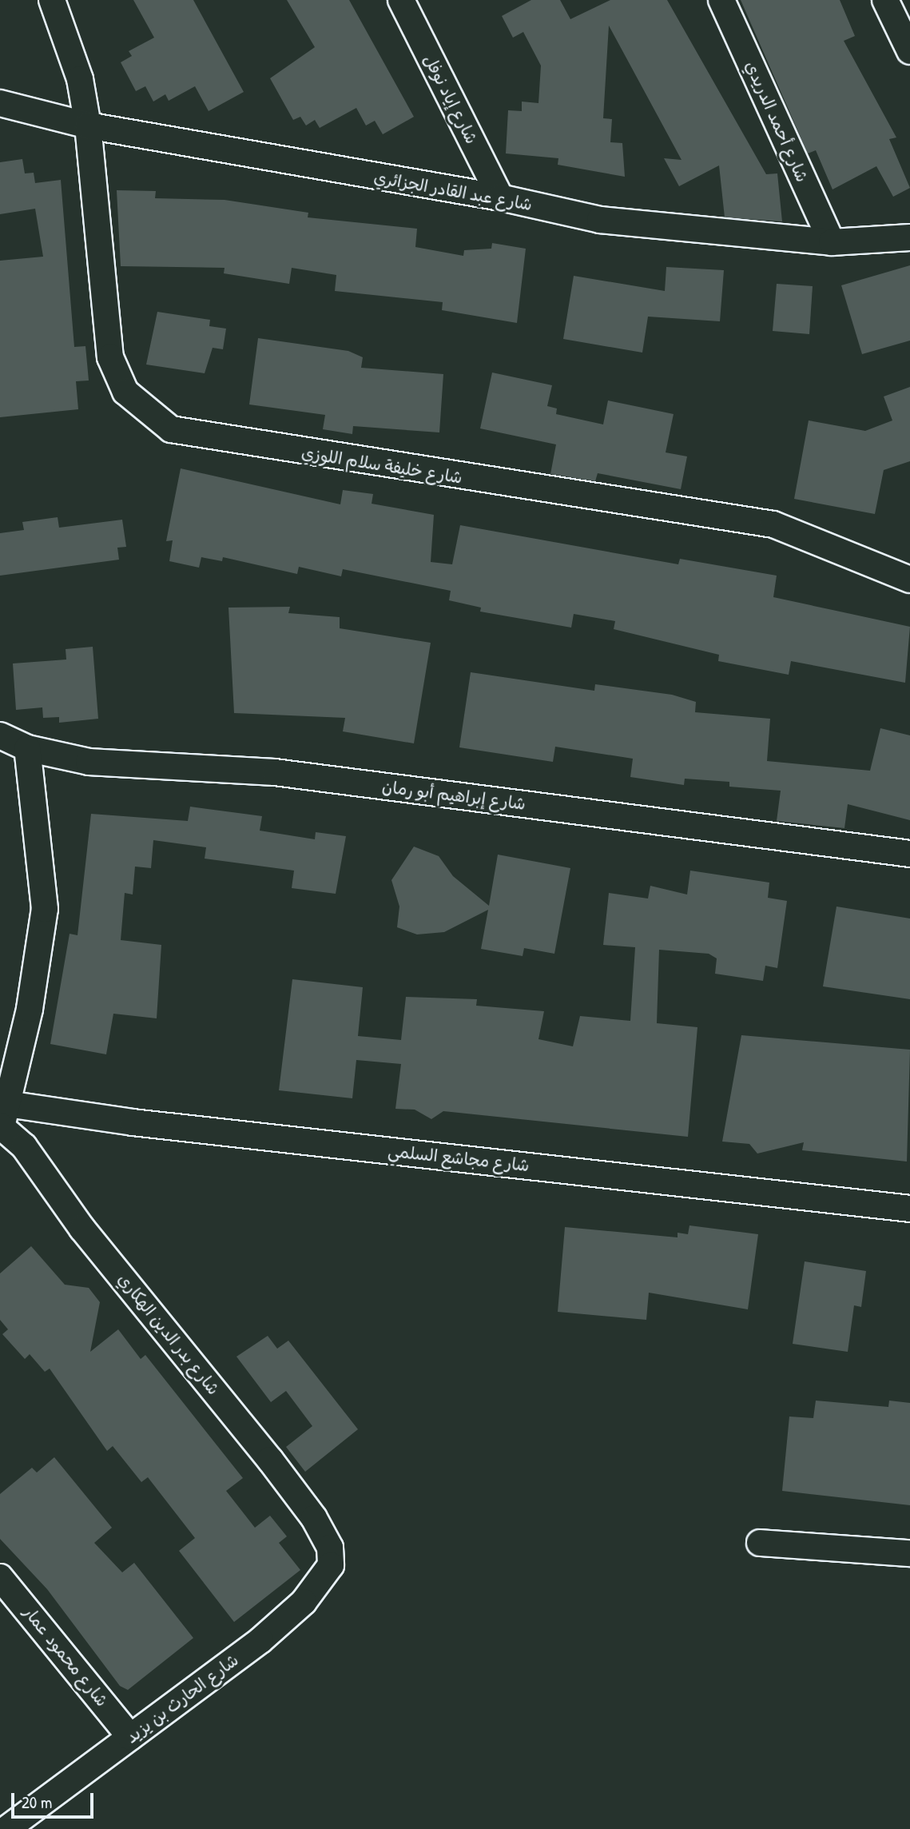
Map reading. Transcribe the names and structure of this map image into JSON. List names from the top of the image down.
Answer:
{
  "streets": {
    "street": [
      "شارع إياد نوفل",
      "شارع أحمد الدريدي",
      "شارع عبد القادر الجزائري",
      "شارع خليفة سلام اللوزي",
      "شارع إبراهيم أبو رمان",
      "شارع مجاشع السلمي",
      "شارع بدر الدين الهكاري",
      "شارع محمود عمار",
      "شارع الحارث بن يزيد"
    ]
  },
  "crossings": [
    ["شارع إياد نوفل", "شارع عبد القادر الجزائري"],
    ["شارع أحمد الدريدي", "شارع عبد القادر الجزائري"],
    ["شارع عبد القادر الجزائري", "شارع خليفة سلام اللوزي"],
    ["شارع مجاشع السلمي", "شارع بدر الدين الهكاري"],
    ["شارع بدر الدين الهكاري", "شارع الحارث بن يزيد"],
    ["شارع محمود عمار", "شارع الحارث بن يزيد"]
  ],
  "scale_bar": "20 m"
}
